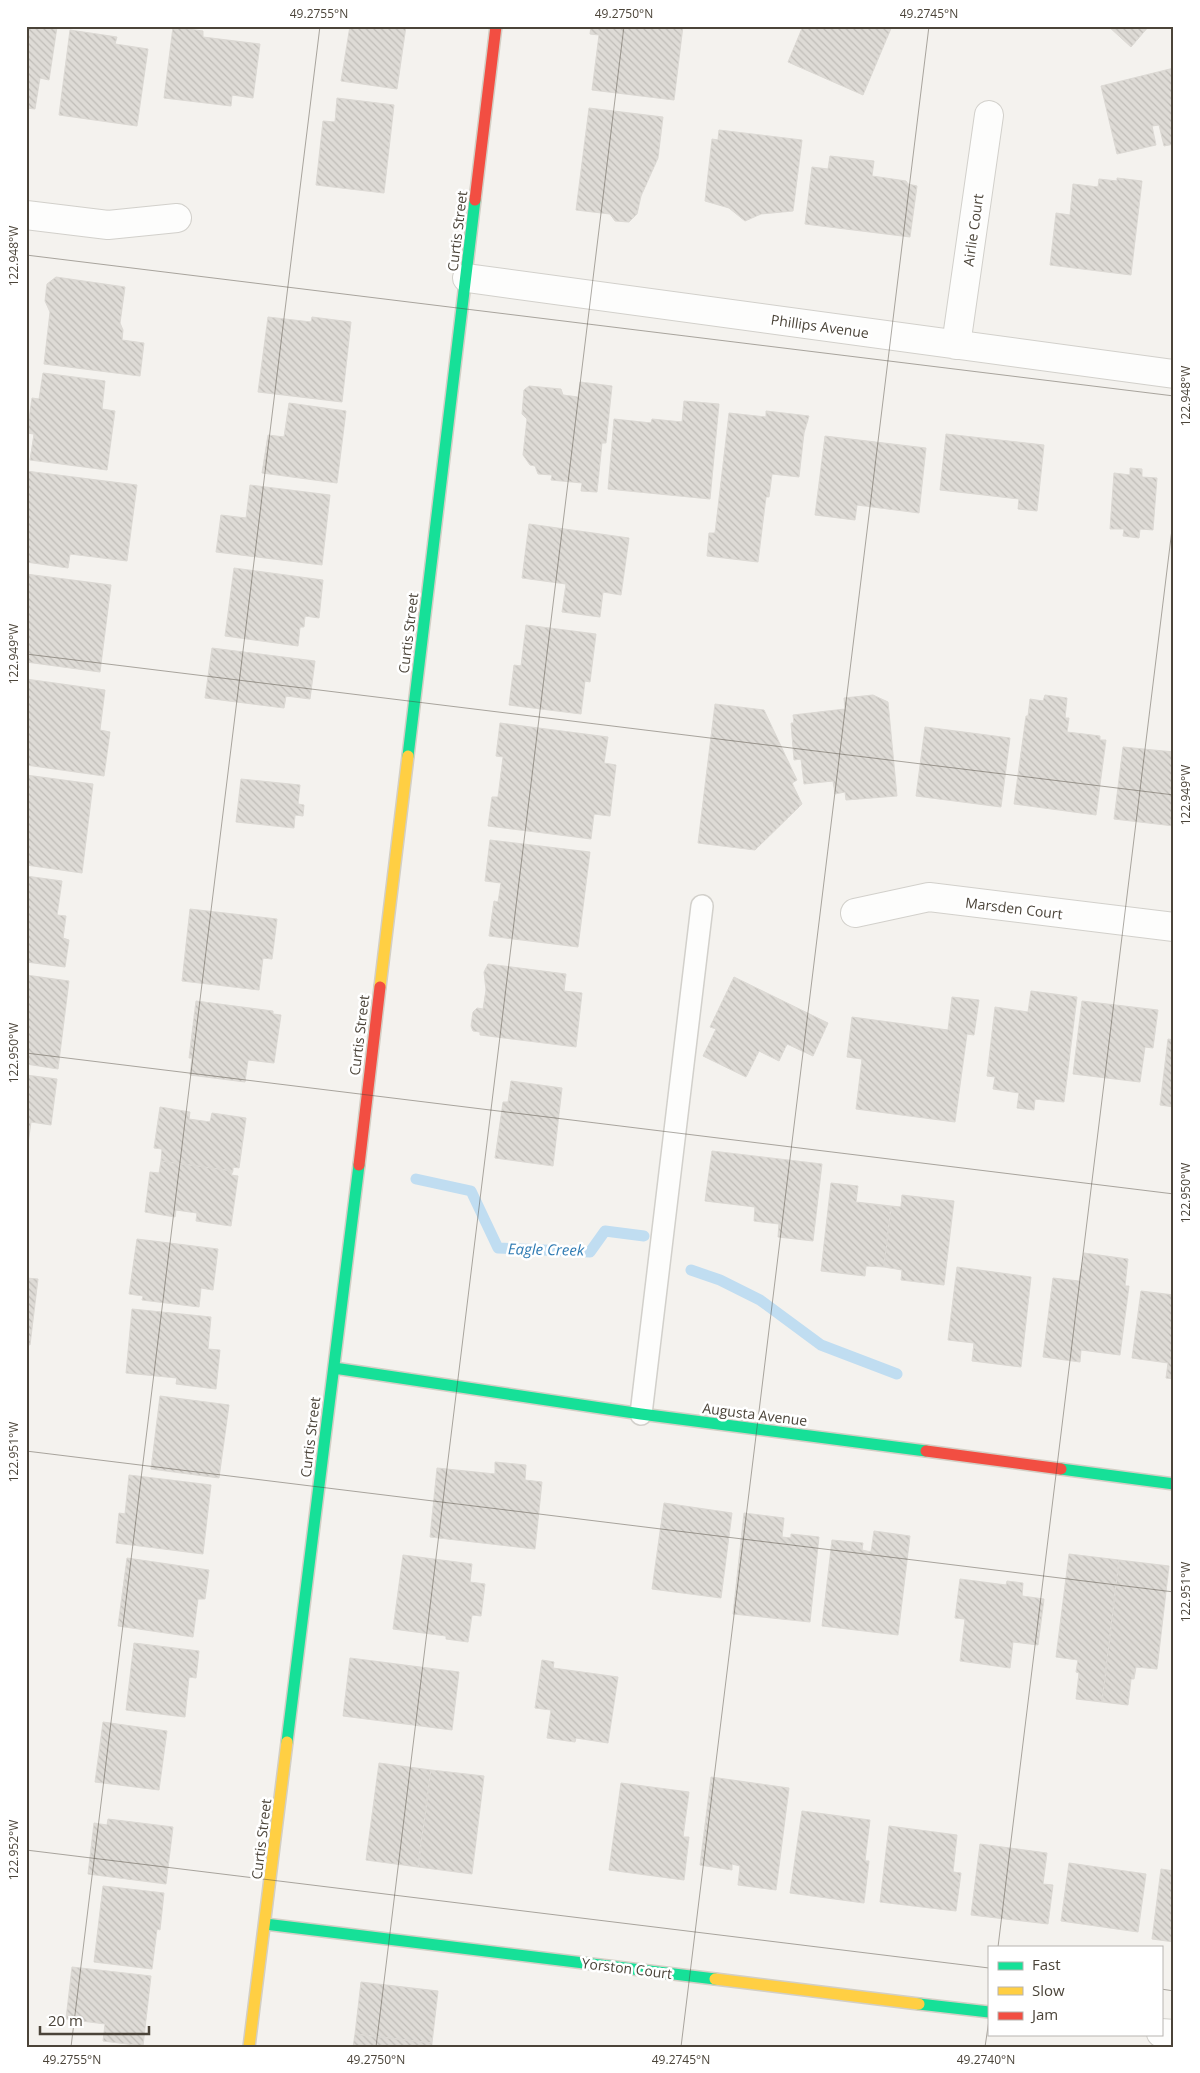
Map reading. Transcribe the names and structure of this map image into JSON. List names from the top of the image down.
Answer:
{
  "streets": {
    "street": [
      "Airlie Court",
      "Curtis Street",
      "Phillips Avenue",
      "Marsden Court",
      "Augusta Avenue",
      "Yorston Court"
    ]
  },
  "crossings": [
    ["Airlie Court", "Phillips Avenue"],
    ["Curtis Street", "Phillips Avenue"],
    ["Curtis Street", "Augusta Avenue"],
    ["Curtis Street", "Yorston Court"]
  ],
  "water": ["Eagle Creek"],
  "legend": ["Fast", "Slow", "Jam"],
  "scale_bar": "20 m",
  "coordinates": [
    "49.2755°N",
    "49.2750°N",
    "49.2745°N",
    "122.948°W",
    "122.949°W",
    "122.950°W",
    "122.951°W",
    "122.952°W",
    "49.2740°N"
  ]
}
